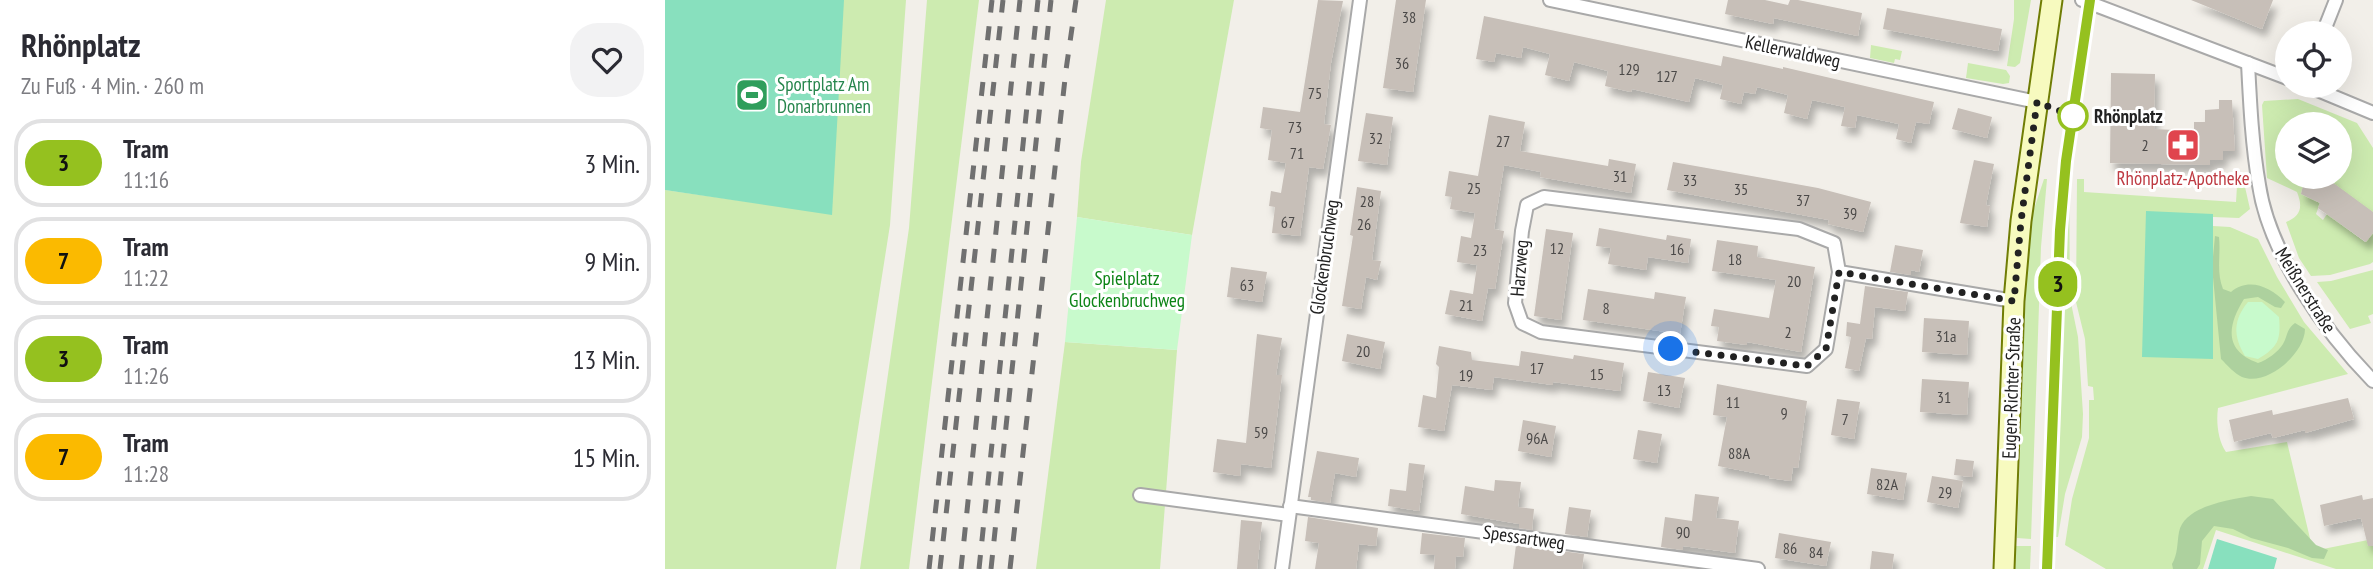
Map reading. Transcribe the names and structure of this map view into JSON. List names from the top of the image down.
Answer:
{
  "streets": {
    "main road": ["Eugen-Richter-Straße"],
    "street": [
      "Kellerwaldweg",
      "Glockenbruchweg",
      "Harzweg",
      "Meißnerstraße",
      "Spessartweg"
    ]
  },
  "crossings": [
    ["Kellerwaldweg", "Eugen-Richter-Straße"],
    ["Glockenbruchweg", "Spessartweg"]
  ],
  "parks": ["Spielplatz Glockenbruchweg"],
  "places": {
    "sports": ["Sportplatz Am Donarbrunnen"],
    "other": ["Rhönplatz"],
    "pharmacy": ["Rhönplatz-Apotheke"]
  },
  "lines": ["tram line 3"],
  "house_numbers": [
    "38",
    "36",
    "129",
    "127",
    "75",
    "73",
    "32",
    "27",
    "2",
    "71",
    "31",
    "33",
    "25",
    "35",
    "37",
    "28",
    "39",
    "67",
    "26",
    "12",
    "16",
    "23",
    "18",
    "20",
    "63",
    "21",
    "8",
    "2",
    "31a",
    "20",
    "17",
    "15",
    "19",
    "13",
    "31",
    "11",
    "9",
    "7",
    "59",
    "96A",
    "88A",
    "82A",
    "29",
    "90",
    "86",
    "84"
  ],
  "page": {
    "heading": ["Rhönplatz", "Zu Fuß · 4 Min. · 260 m"],
    "on_map": "3",
    "list": [
      {
        "mark": "3",
        "name": "Tram",
        "note": "11:16",
        "value": "3 Min."
      },
      {
        "mark": "7",
        "name": "Tram",
        "note": "11:22",
        "value": "9 Min."
      },
      {
        "mark": "3",
        "name": "Tram",
        "note": "11:26",
        "value": "13 Min."
      },
      {
        "mark": "7",
        "name": "Tram",
        "note": "11:28",
        "value": "15 Min."
      }
    ]
  }
}
